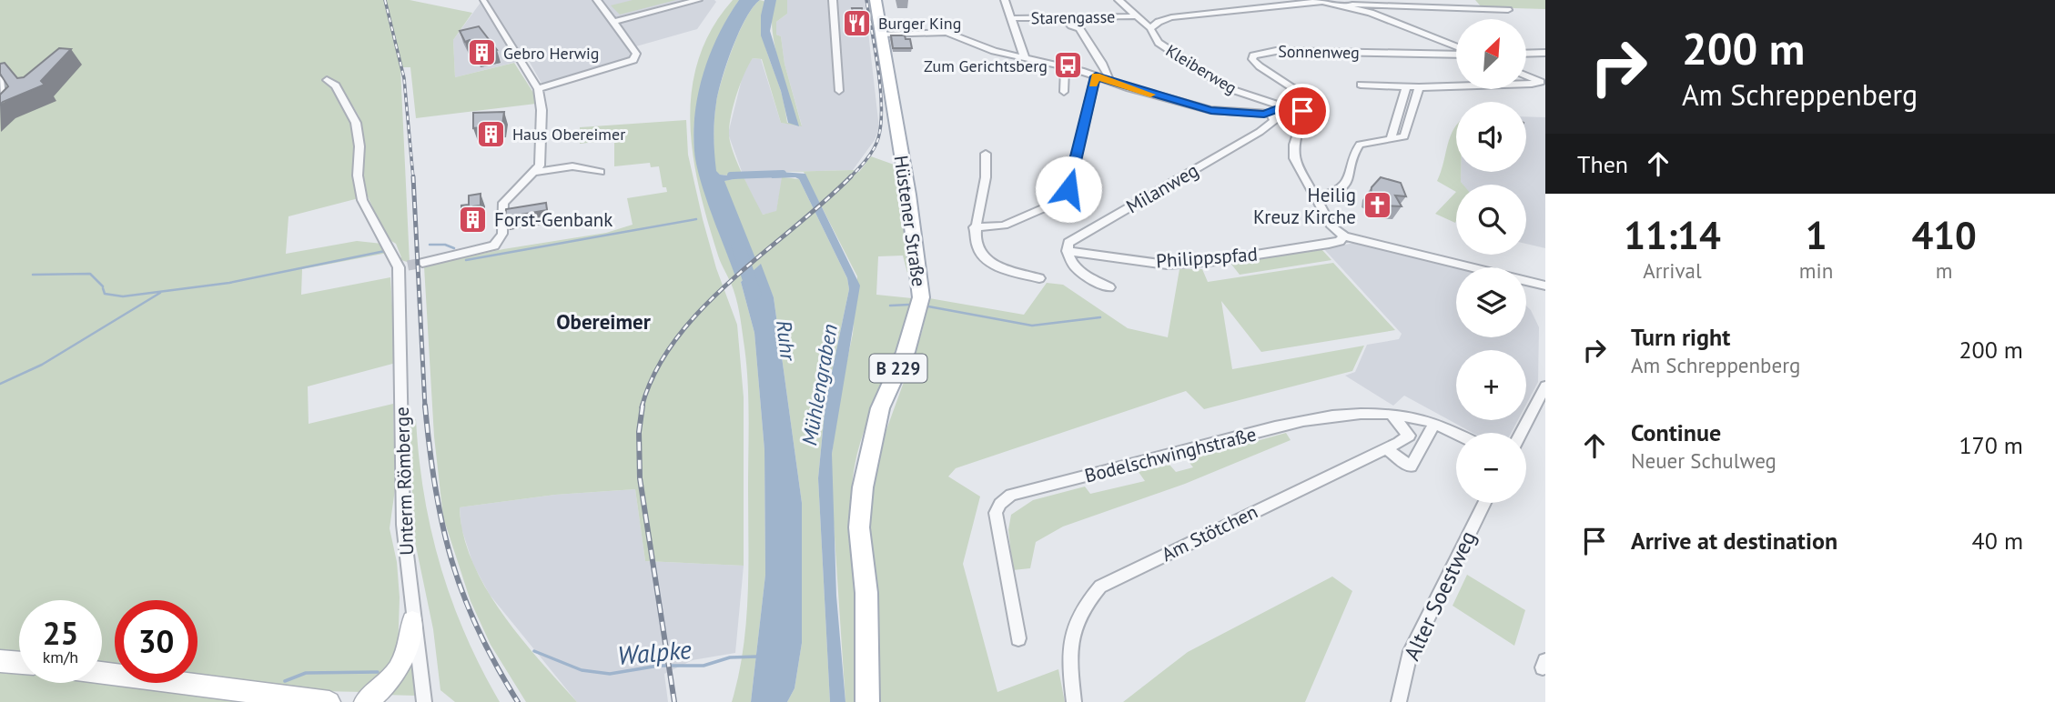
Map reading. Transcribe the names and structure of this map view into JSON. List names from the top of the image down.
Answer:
{
  "streets": {
    "main road": ["Hüstener Straße", "B 229"],
    "street": [
      "Starengasse",
      "Sonnenweg",
      "Kleiberweg",
      "Milanweg",
      "Philippspfad",
      "Bodelschwinghstraße",
      "Unterm Römberge",
      "Am Stötchen",
      "Alter Soestweg"
    ]
  },
  "crossings": [
    ["Sonnenweg", "Kleiberweg"],
    ["Milanweg", "Philippspfad"],
    ["Bodelschwinghstraße", "Am Stötchen"]
  ],
  "districts": ["Obereimer"],
  "water": ["Ruhr", "Mühlengraben", "Walpke"],
  "places": {
    "restaurant": ["Burger King"],
    "building": ["Gebro Herwig", "Haus Obereimer", "Forst-Genbank"],
    "bus stop": ["Zum Gerichtsberg"],
    "church": ["Heilig Kreuz Kirche"]
  },
  "north": "top right",
  "page": {
    "turn": ["200 m", "Am Schreppenberg"],
    "map_buttons": ["+", "−"],
    "then": "Then",
    "eta": [
      "11:14",
      "Arrival",
      "1",
      "min",
      "410",
      "m"
    ],
    "list": [
      {
        "name": "Turn right",
        "note": "Am Schreppenberg",
        "value": "200 m"
      },
      {
        "name": "Continue",
        "note": "Neuer Schulweg",
        "value": "170 m"
      },
      {
        "name": "Arrive at destination",
        "value": "40 m"
      }
    ],
    "speed": "25 km/h",
    "limit": "30"
  }
}
